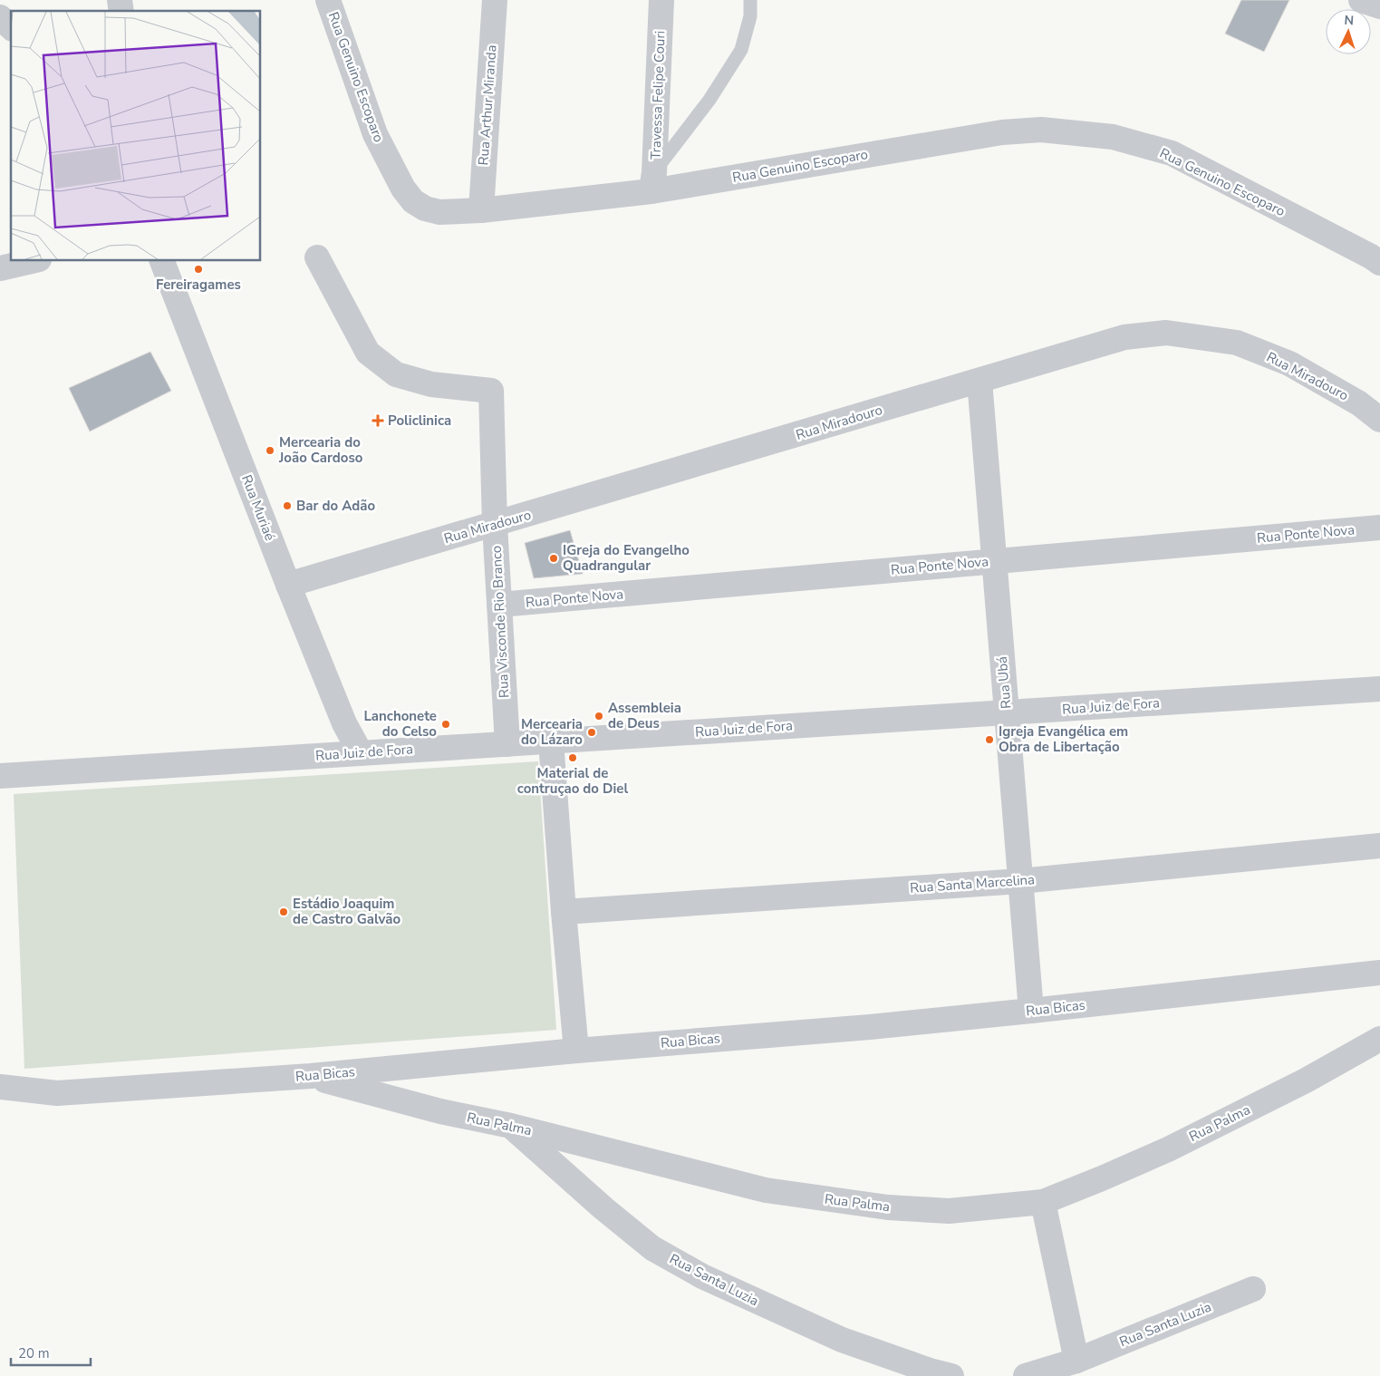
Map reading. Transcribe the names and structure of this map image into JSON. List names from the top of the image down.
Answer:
{
  "streets": {
    "street": [
      "Rua Genuino Escoparo",
      "Travessa Felipe Couri",
      "Rua Arthur Miranda",
      "Rua Miradouro",
      "Rua Muriaé",
      "Rua Ponte Nova",
      "Rua Visconde Rio Branco",
      "Rua Ubá",
      "Rua Juiz de Fora",
      "Rua Santa Marcelina",
      "Rua Bicas",
      "Rua Palma",
      "Rua Santa Luzia"
    ]
  },
  "crossings": [
    ["Rua Genuino Escoparo", "Travessa Felipe Couri"],
    ["Rua Genuino Escoparo", "Rua Arthur Miranda"],
    ["Rua Miradouro", "Rua Muriaé"],
    ["Rua Miradouro", "Rua Visconde Rio Branco"],
    ["Rua Miradouro", "Rua Ubá"],
    ["Rua Muriaé", "Rua Juiz de Fora"],
    ["Rua Ponte Nova", "Rua Visconde Rio Branco"],
    ["Rua Ponte Nova", "Rua Ubá"],
    ["Rua Visconde Rio Branco", "Rua Juiz de Fora"],
    ["Rua Ubá", "Rua Juiz de Fora"],
    ["Rua Ubá", "Rua Santa Marcelina"],
    ["Rua Ubá", "Rua Bicas"],
    ["Rua Bicas", "Rua Palma"],
    ["Rua Palma", "Rua Santa Luzia"]
  ],
  "places": {
    "other": [
      "Fereiragames",
      "Mercearia do João Cardoso",
      "Bar do Adão",
      "IGreja do Evangelho Quadrangular",
      "Assembleia de Deus",
      "Lanchonete do Celso",
      "Mercearia do Lázaro",
      "Igreja Evangélica em Obra de Libertação",
      "Material de contruçao do Diel",
      "Estádio Joaquim de Castro Galvão"
    ],
    "health": ["Policlinica"]
  },
  "scale_bar": "20 m",
  "north": "top"
}
